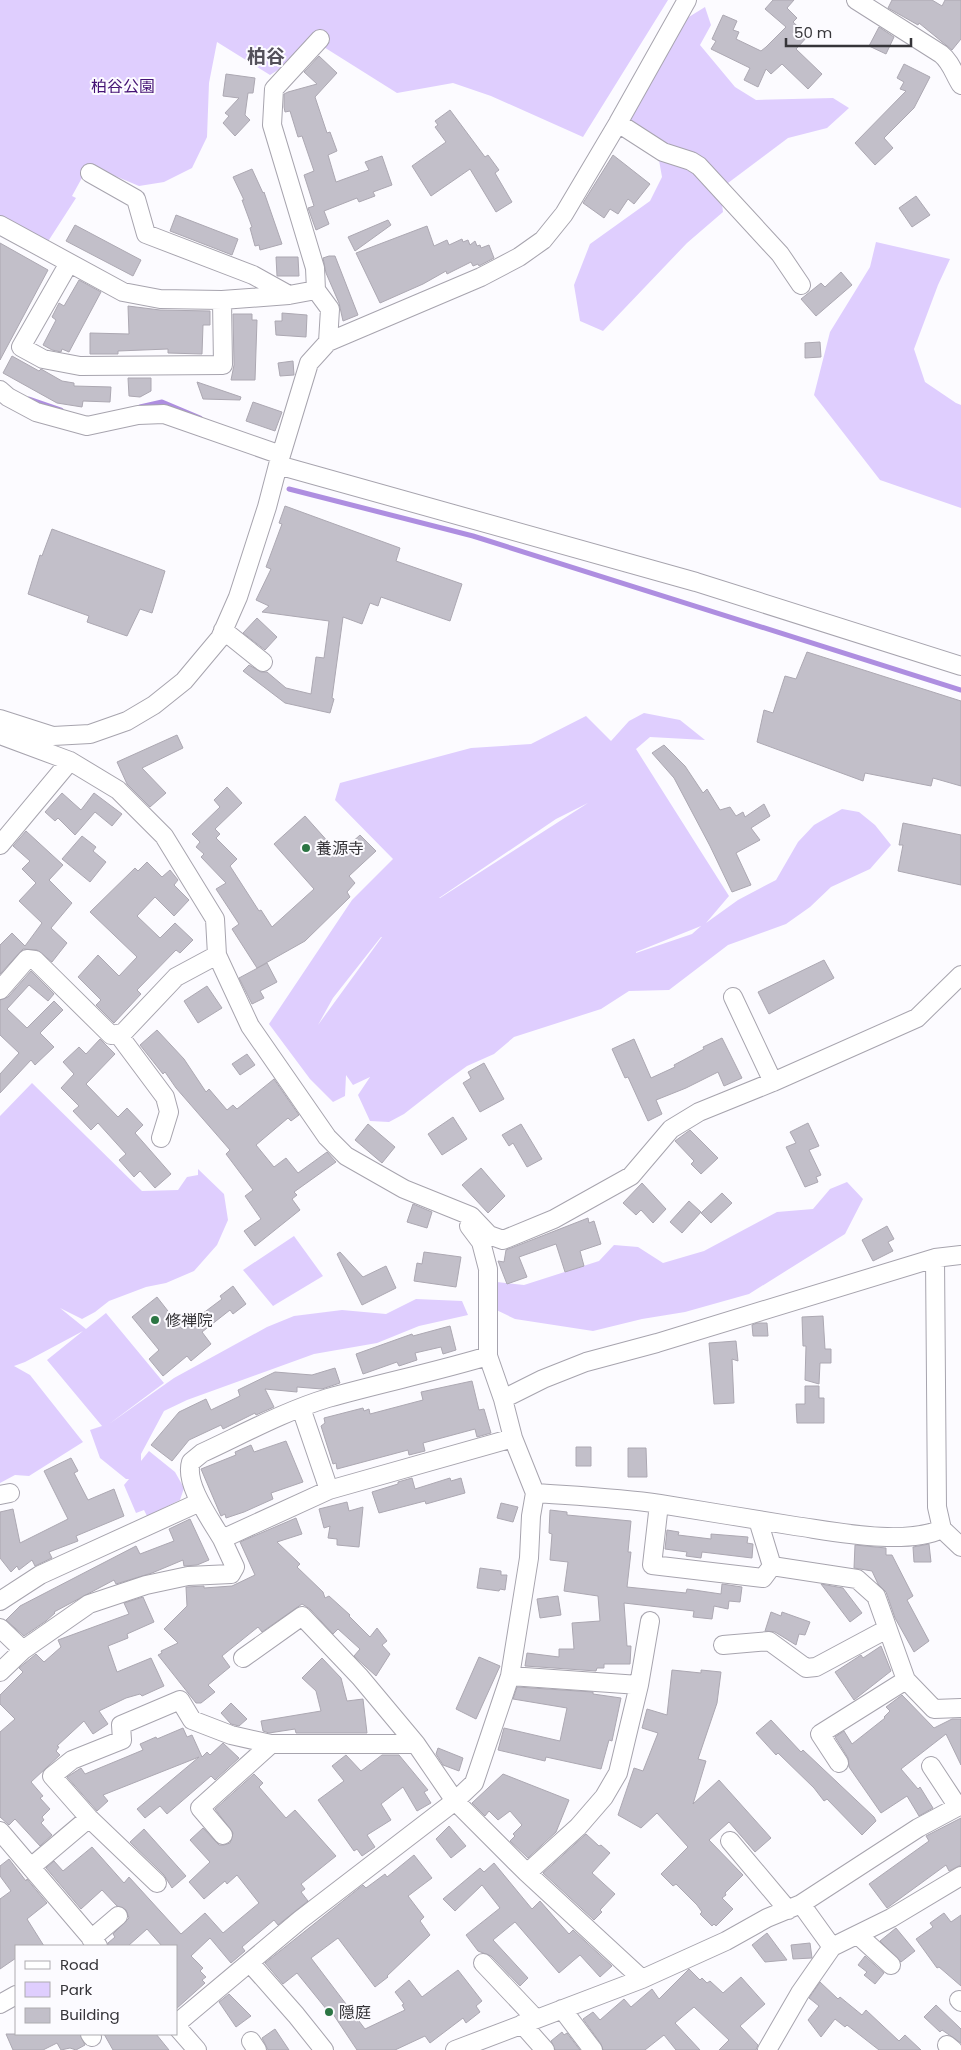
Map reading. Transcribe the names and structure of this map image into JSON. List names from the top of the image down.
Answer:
{
  "districts": ["柏谷"],
  "parks": ["柏谷公園"],
  "places": ["養源寺", "修禅院", "隠庭"],
  "legend": ["Road", "Park", "Building"],
  "scale_bar": "50 m"
}
